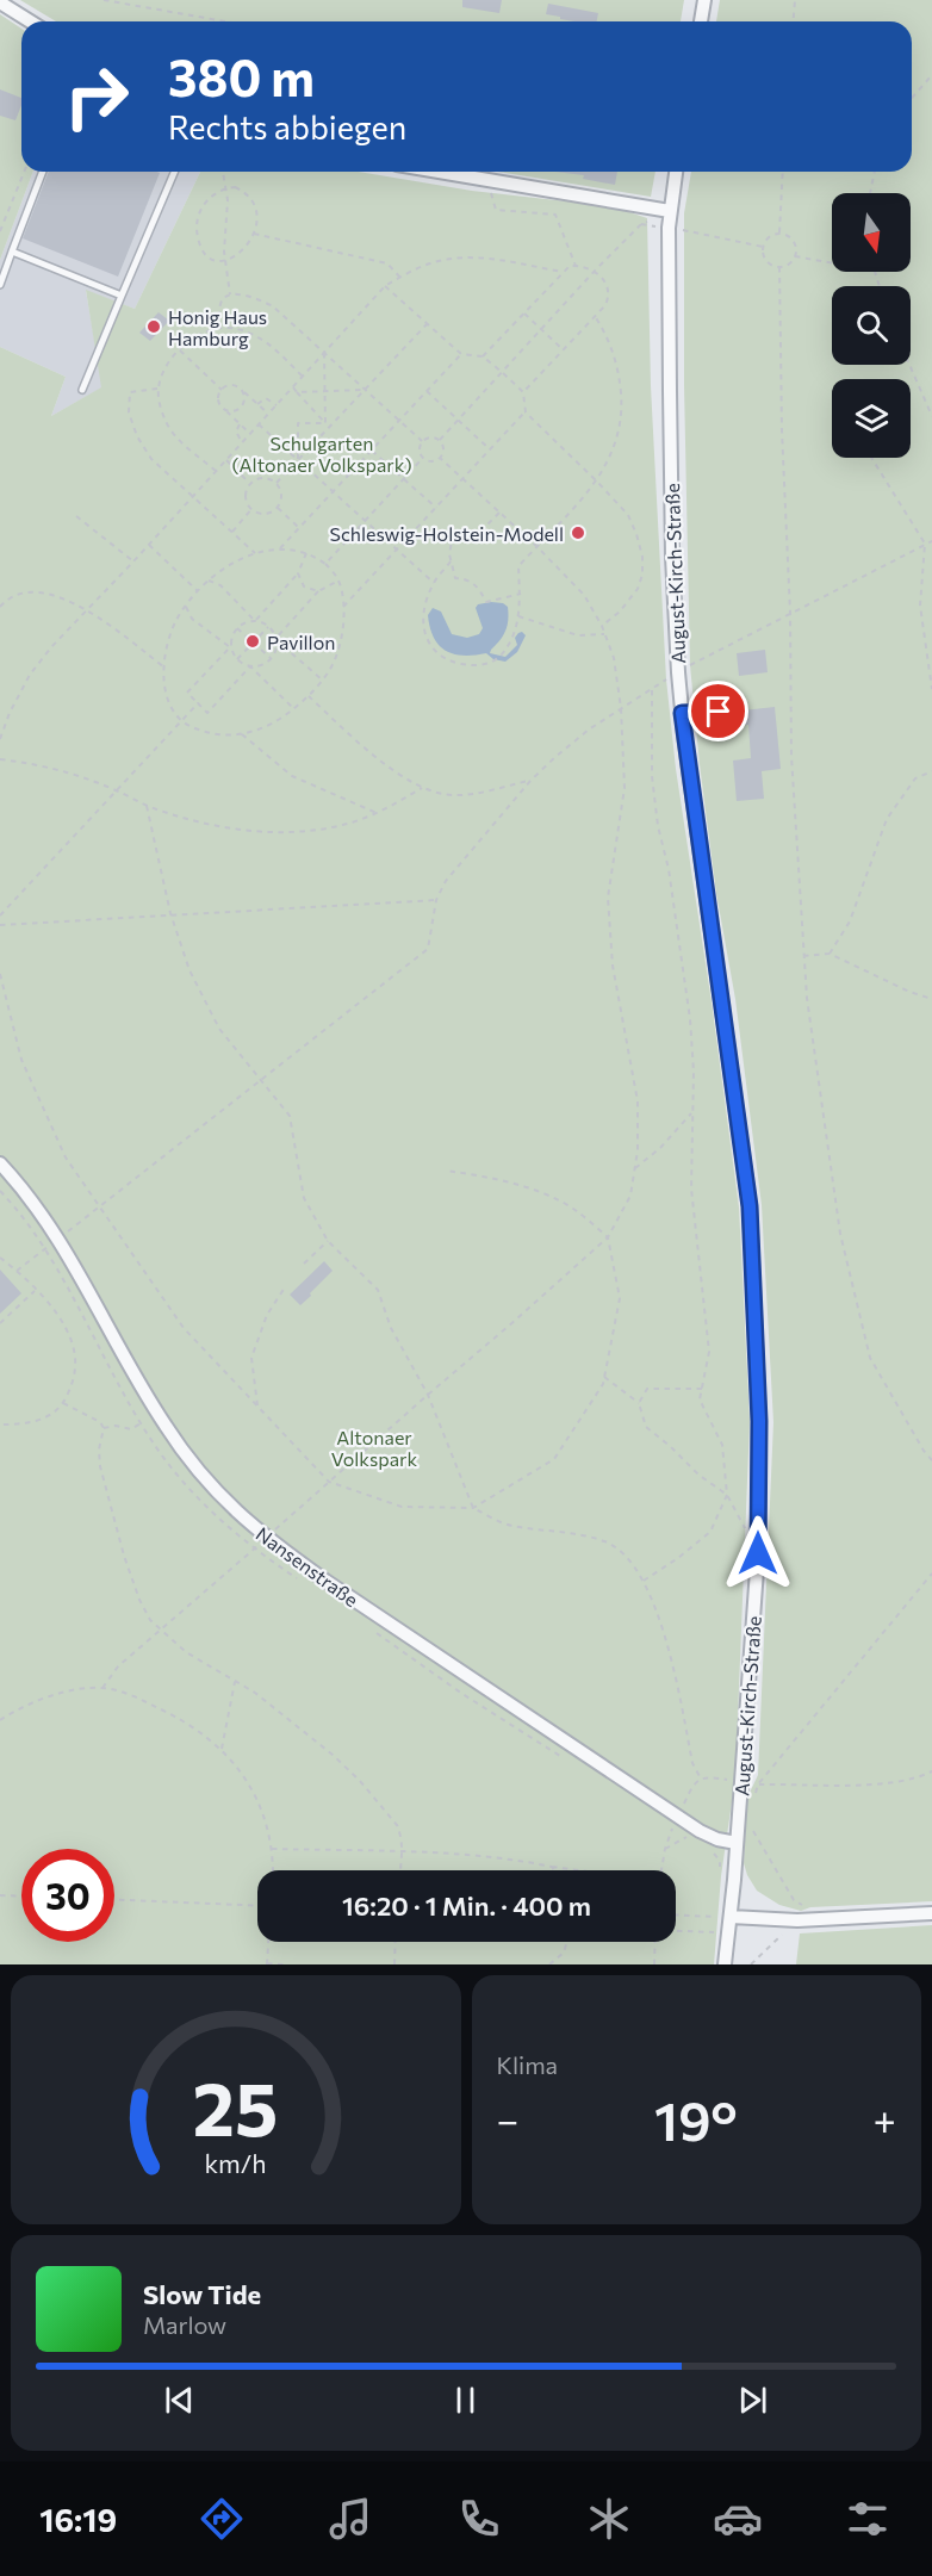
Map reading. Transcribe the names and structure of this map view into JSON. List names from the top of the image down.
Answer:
{
  "streets": {
    "street": ["August-Kirch-Straße", "Nansenstraße"]
  },
  "crossings": [
    ["August-Kirch-Straße", "Nansenstraße"]
  ],
  "parks": ["Schulgarten (Altonaer Volkspark)", "Altonaer Volkspark"],
  "places": ["Honig Haus Hamburg", "Schleswig-Holstein-Modell", "Pavillon"],
  "north": "bottom",
  "page": {
    "turn": ["380 m", "Rechts abbiegen"],
    "limit": "30",
    "trip": "16:20 · 1 Min. · 400 m",
    "tile": "Klima",
    "heat": ["−", "19°", "+"],
    "song": ["Slow Tide", "Marlow"],
    "tabs": "16:19",
    "gauge": ["25", "km/h"]
  }
}
